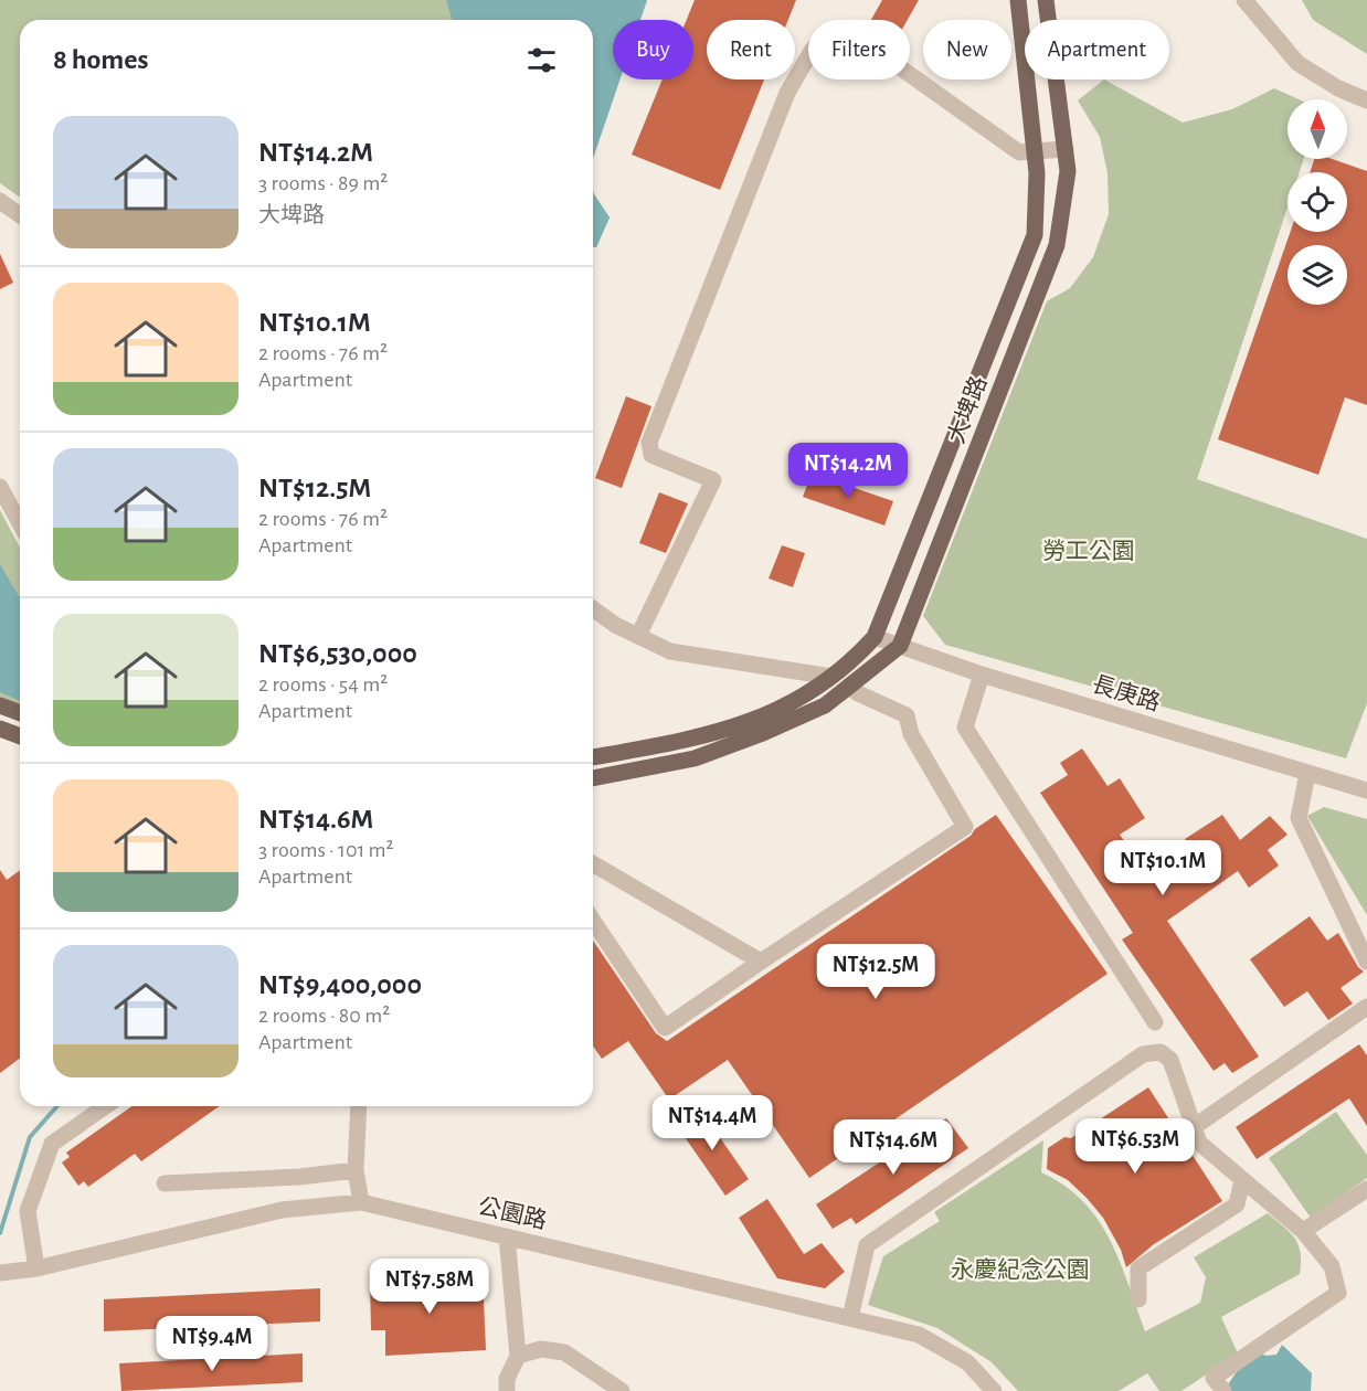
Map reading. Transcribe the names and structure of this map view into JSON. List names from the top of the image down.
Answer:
{
  "streets": {
    "main road": ["大埤路"],
    "street": ["長庚路", "公園路"]
  },
  "crossings": [
    ["大埤路", "長庚路"]
  ],
  "parks": ["勞工公園", "永慶紀念公園"],
  "north": "top",
  "page": {
    "chip": [
      "Buy",
      "Rent",
      "Filters",
      "New",
      "Apartment"
    ],
    "heading": "8 homes",
    "list": [
      {
        "name": "NT$14.2M",
        "note": "3 rooms · 89 m² · 大埤路"
      },
      {
        "name": "NT$10.1M",
        "note": "2 rooms · 76 m² · Apartment"
      },
      {
        "name": "NT$12.5M",
        "note": "2 rooms · 76 m² · Apartment"
      },
      {
        "name": "NT$6,530,000",
        "note": "2 rooms · 54 m² · Apartment"
      },
      {
        "name": "NT$14.6M",
        "note": "3 rooms · 101 m² · Apartment"
      },
      {
        "name": "NT$9,400,000",
        "note": "2 rooms · 80 m² · Apartment"
      }
    ],
    "price": [
      "NT$14.2M",
      "NT$10.1M",
      "NT$12.5M",
      "NT$14.4M",
      "NT$6.53M",
      "NT$14.6M",
      "NT$7.58M",
      "NT$9.4M"
    ]
  }
}
